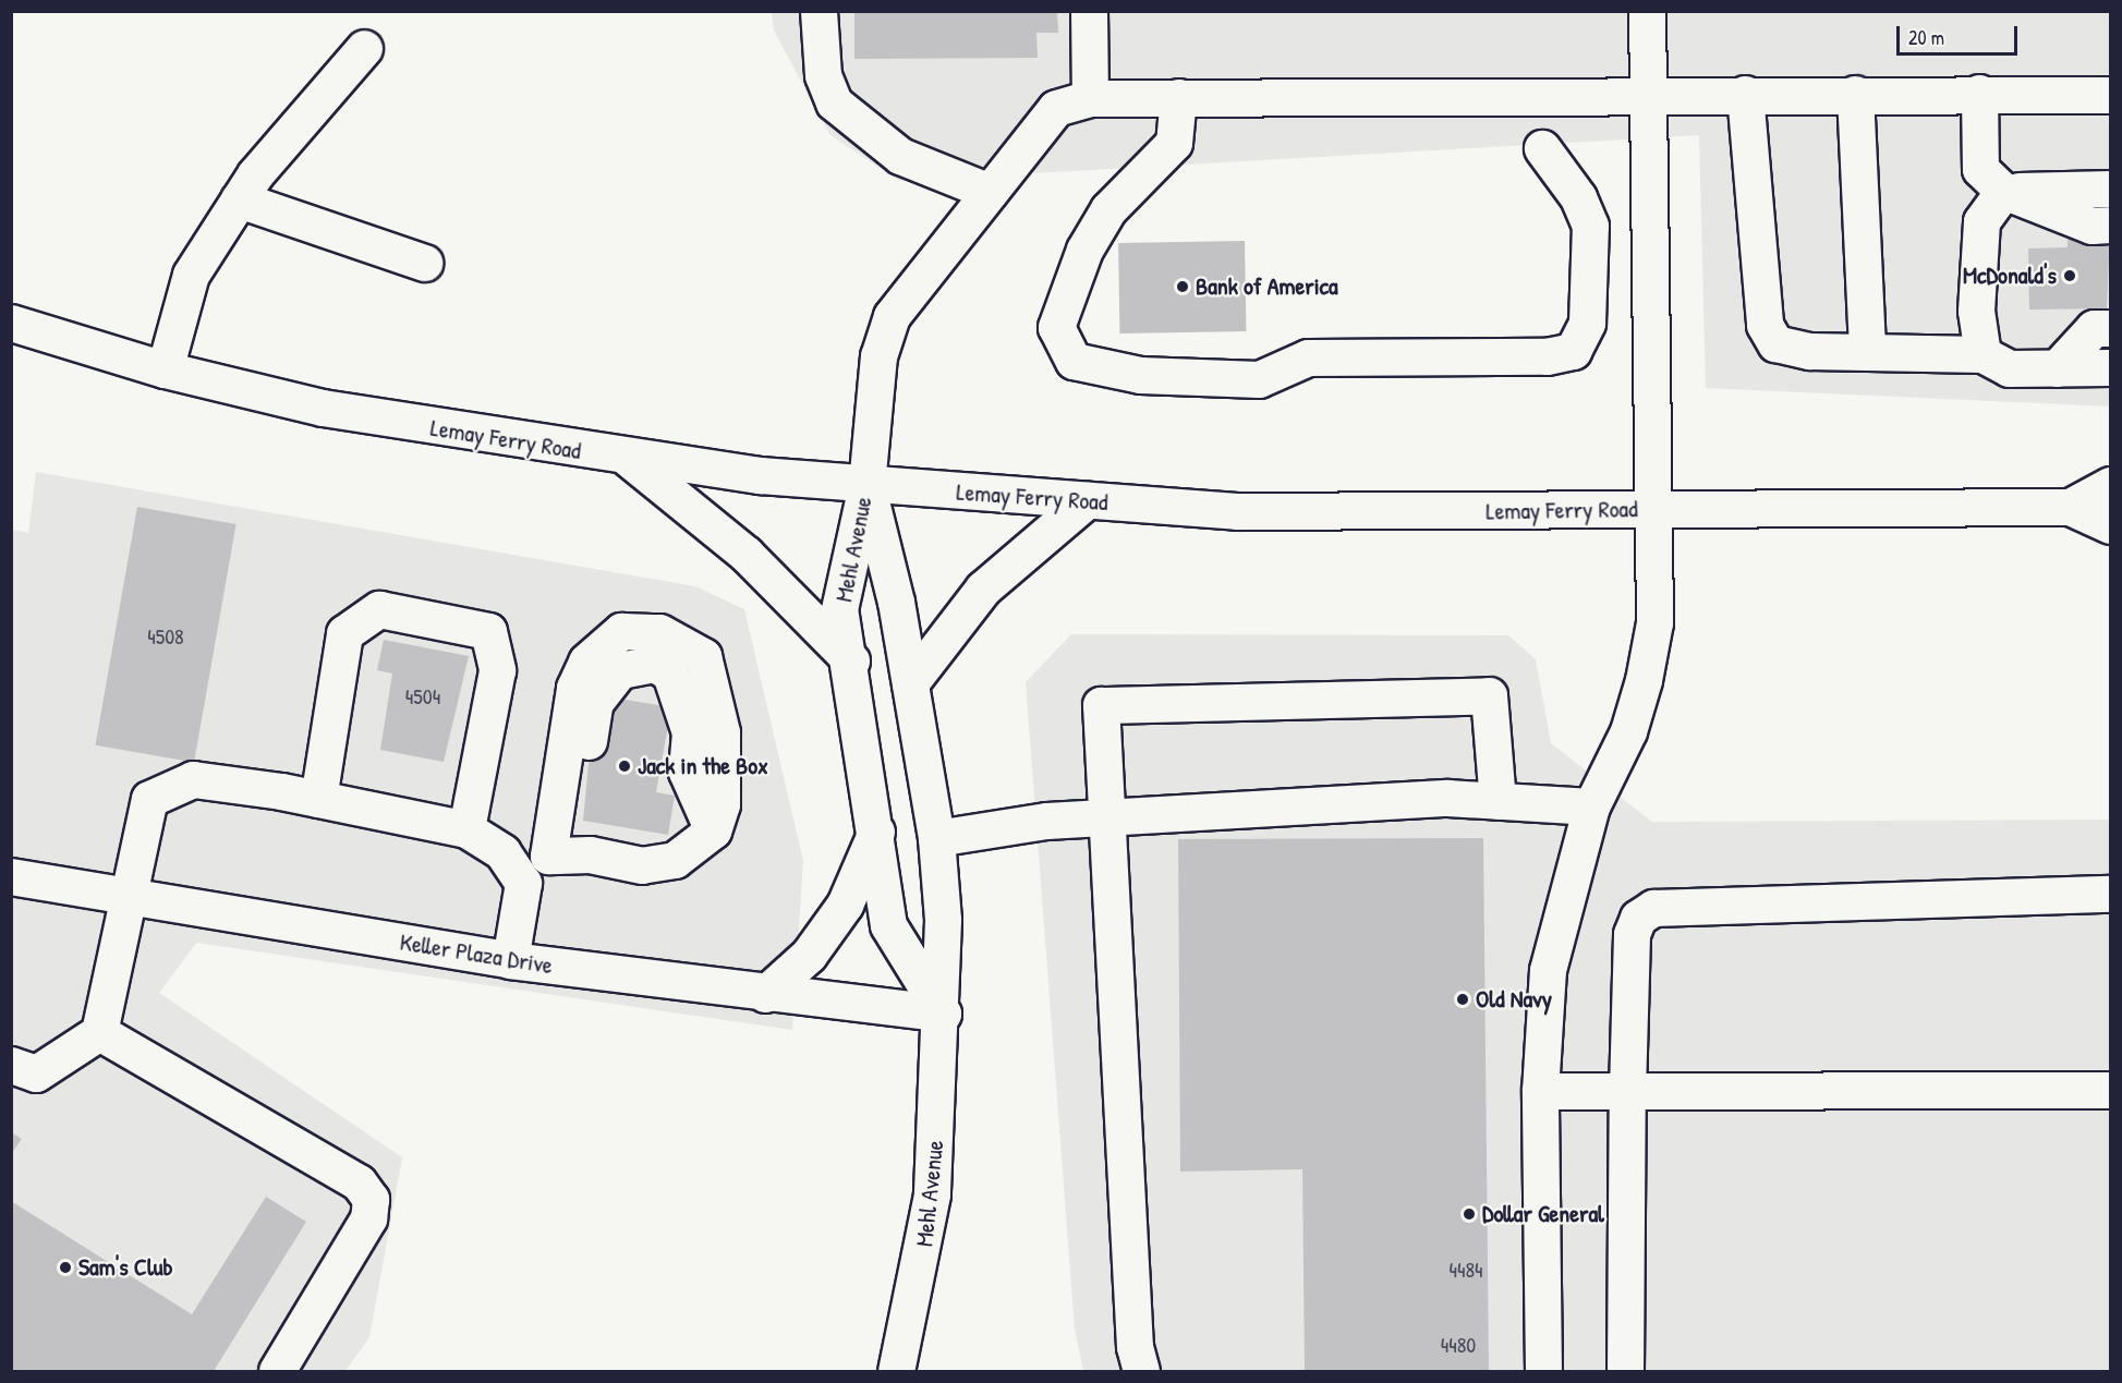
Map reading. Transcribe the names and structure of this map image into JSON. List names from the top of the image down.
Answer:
{
  "streets": {
    "main road": ["Lemay Ferry Road", "Mehl Avenue", "Keller Plaza Drive"]
  },
  "crossings": [
    ["Lemay Ferry Road", "Mehl Avenue"],
    ["Mehl Avenue", "Keller Plaza Drive"]
  ],
  "places": [
    "McDonald's",
    "Bank of America",
    "Jack in the Box",
    "Old Navy",
    "Dollar General",
    "Sam's Club"
  ],
  "house_numbers": [
    "4508",
    "4504",
    "4484",
    "4480"
  ],
  "scale_bar": "20 m"
}
